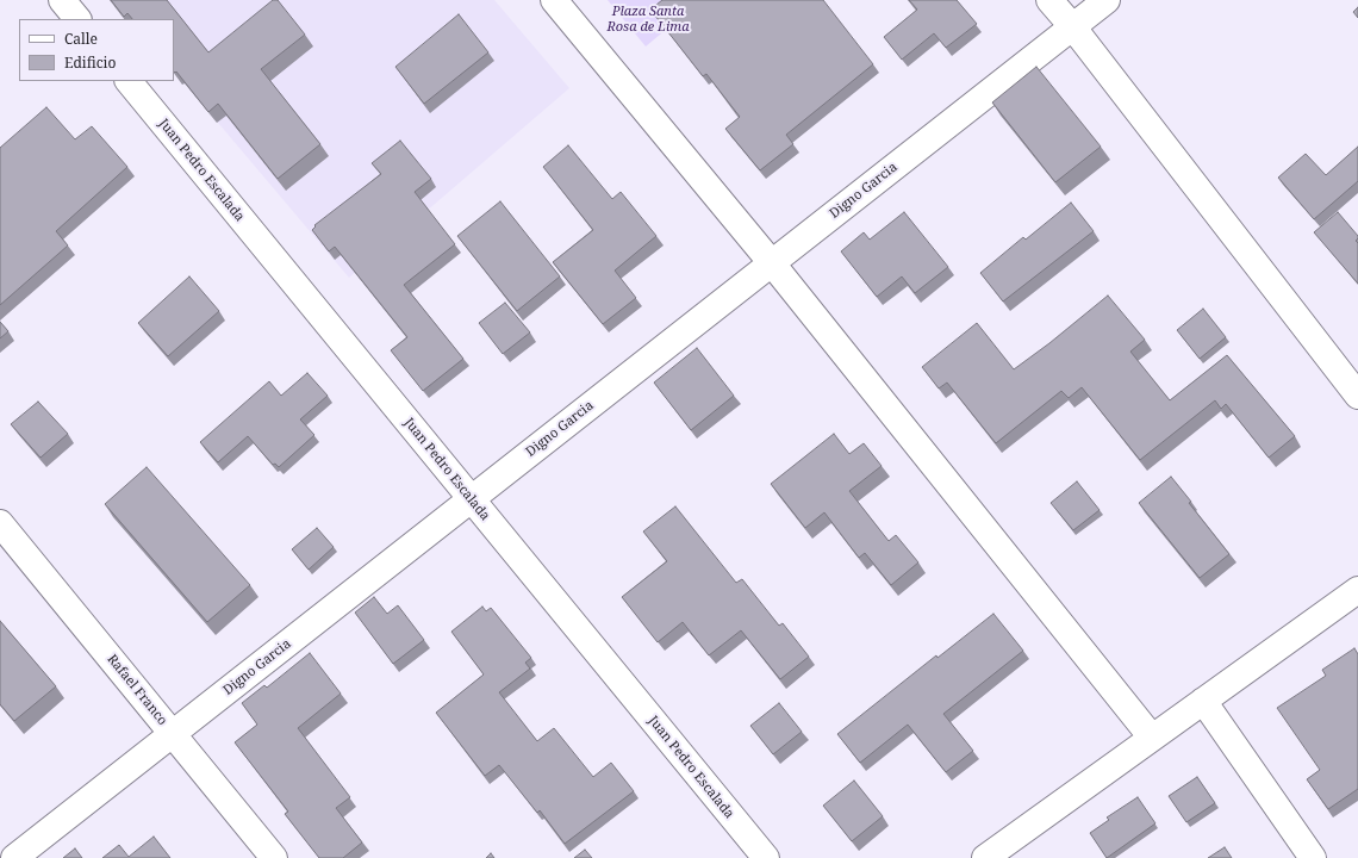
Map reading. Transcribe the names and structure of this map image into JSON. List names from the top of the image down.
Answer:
{
  "streets": {
    "street": ["Juan Pedro Escalada", "Digno Garcia", "Rafael Franco"]
  },
  "crossings": [
    ["Juan Pedro Escalada", "Digno Garcia"],
    ["Digno Garcia", "Rafael Franco"]
  ],
  "parks": ["Plaza Santa Rosa de Lima"],
  "legend": ["Calle", "Edificio"]
}
